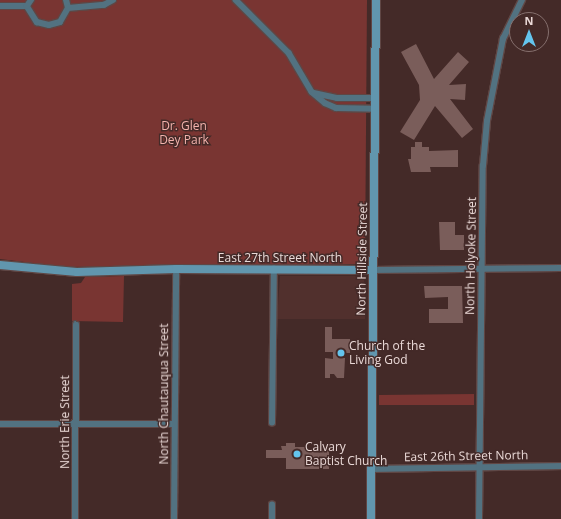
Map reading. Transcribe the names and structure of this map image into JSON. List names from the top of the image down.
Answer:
{
  "streets": {
    "main road": ["East 27th Street North", "North Hillside Street"],
    "street": [
      "North Holyoke Street",
      "North Chautauqua Street",
      "North Erie Street",
      "East 26th Street North"
    ]
  },
  "crossings": [
    ["North Holyoke Street", "East 27th Street North"],
    ["North Holyoke Street", "East 26th Street North"],
    ["East 27th Street North", "North Hillside Street"],
    ["East 27th Street North", "North Chautauqua Street"],
    ["North Hillside Street", "East 26th Street North"]
  ],
  "parks": ["Dr. Glen Dey Park"],
  "places": ["Church of the Living God", "Calvary Baptist Church"],
  "north": "top"
}
